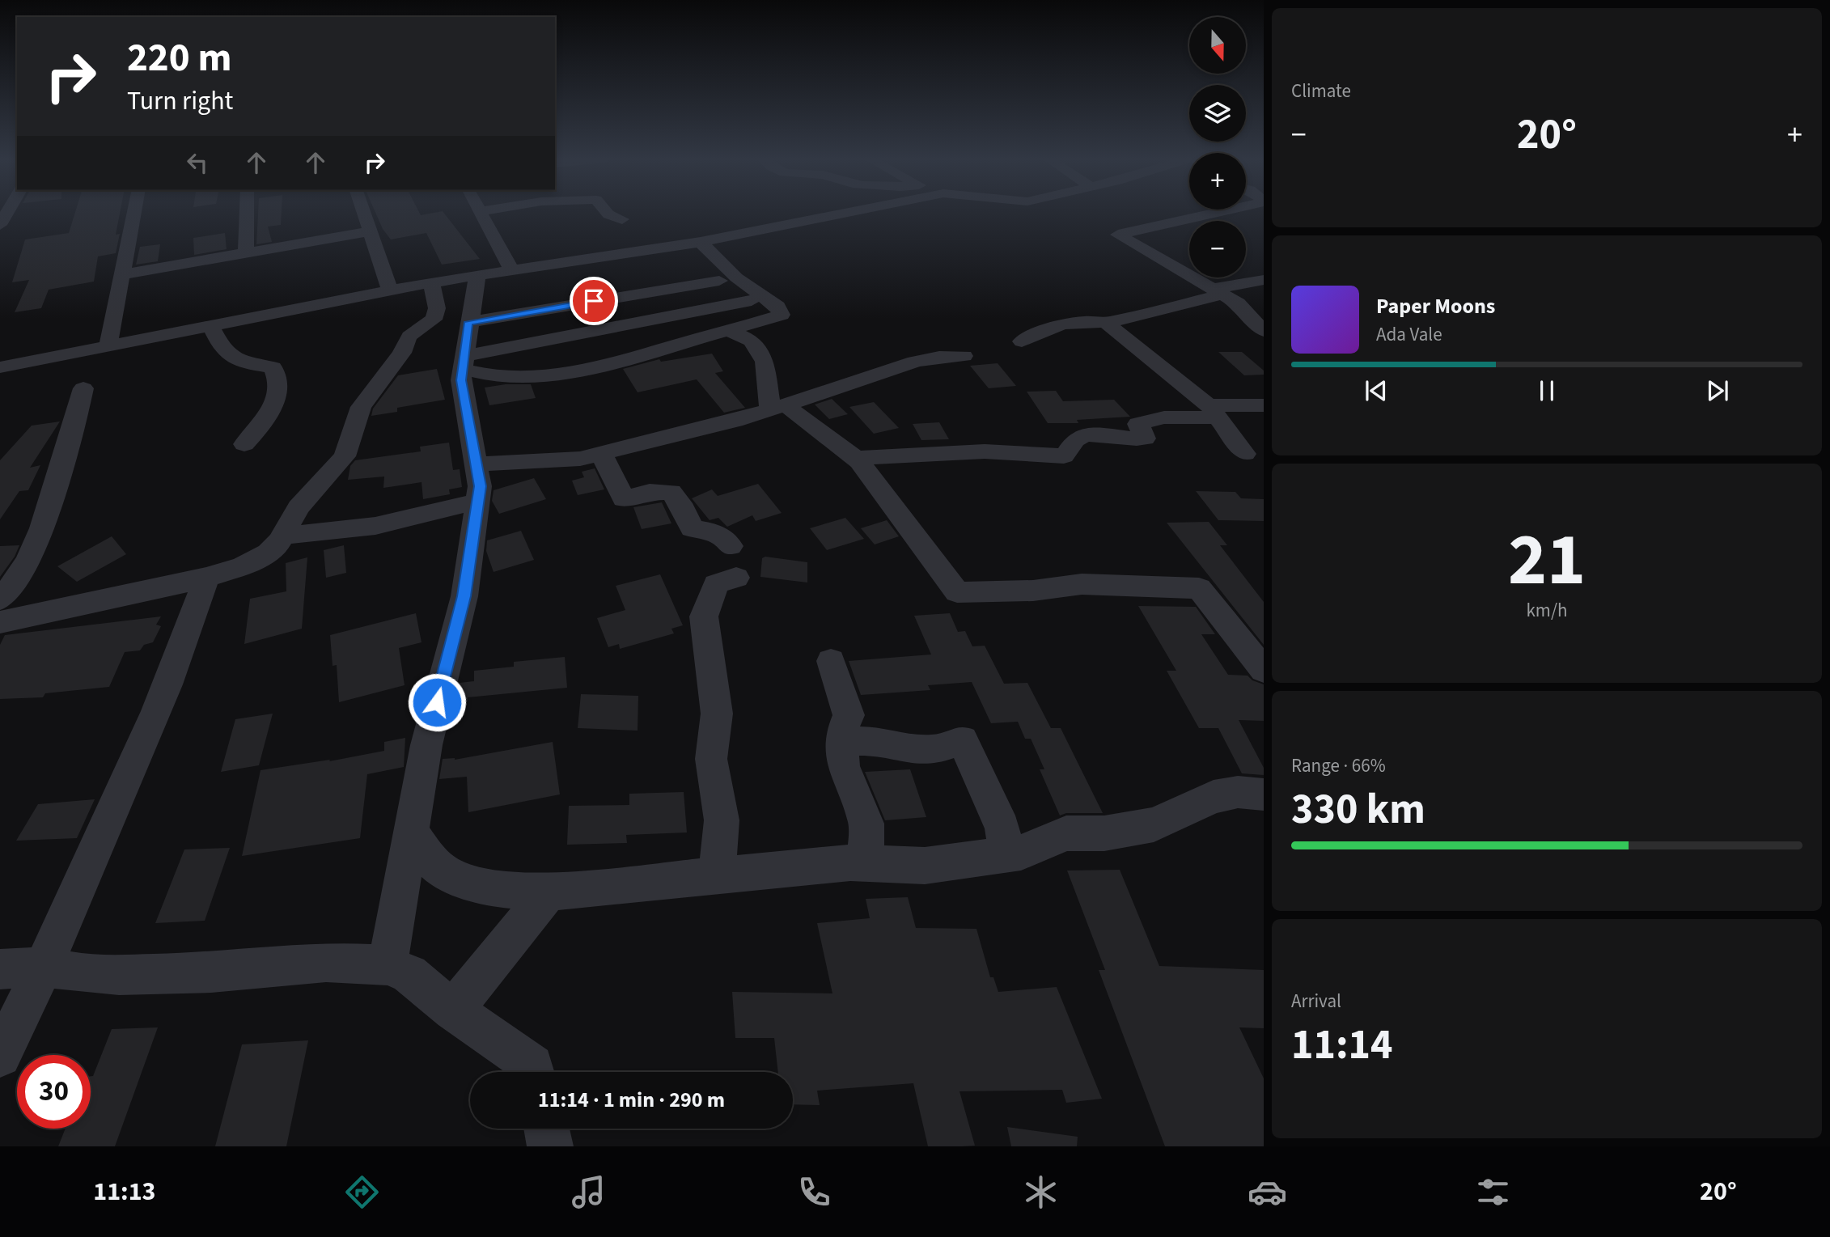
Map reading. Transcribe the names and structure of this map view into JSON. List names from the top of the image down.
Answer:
{
  "north": "bottom",
  "page": {
    "tile": [
      "Climate",
      ["21", "km/h"],
      ["Range · 66%", "330 km"],
      ["Arrival", "11:14"]
    ],
    "map_buttons": ["+", "−"],
    "turn": ["220 m", "Turn right"],
    "heat": ["−", "20°", "+"],
    "song": ["Paper Moons", "Ada Vale"],
    "limit": "30",
    "trip": "11:14 · 1 min · 290 m",
    "tabs": ["11:13", "20°"]
  }
}
